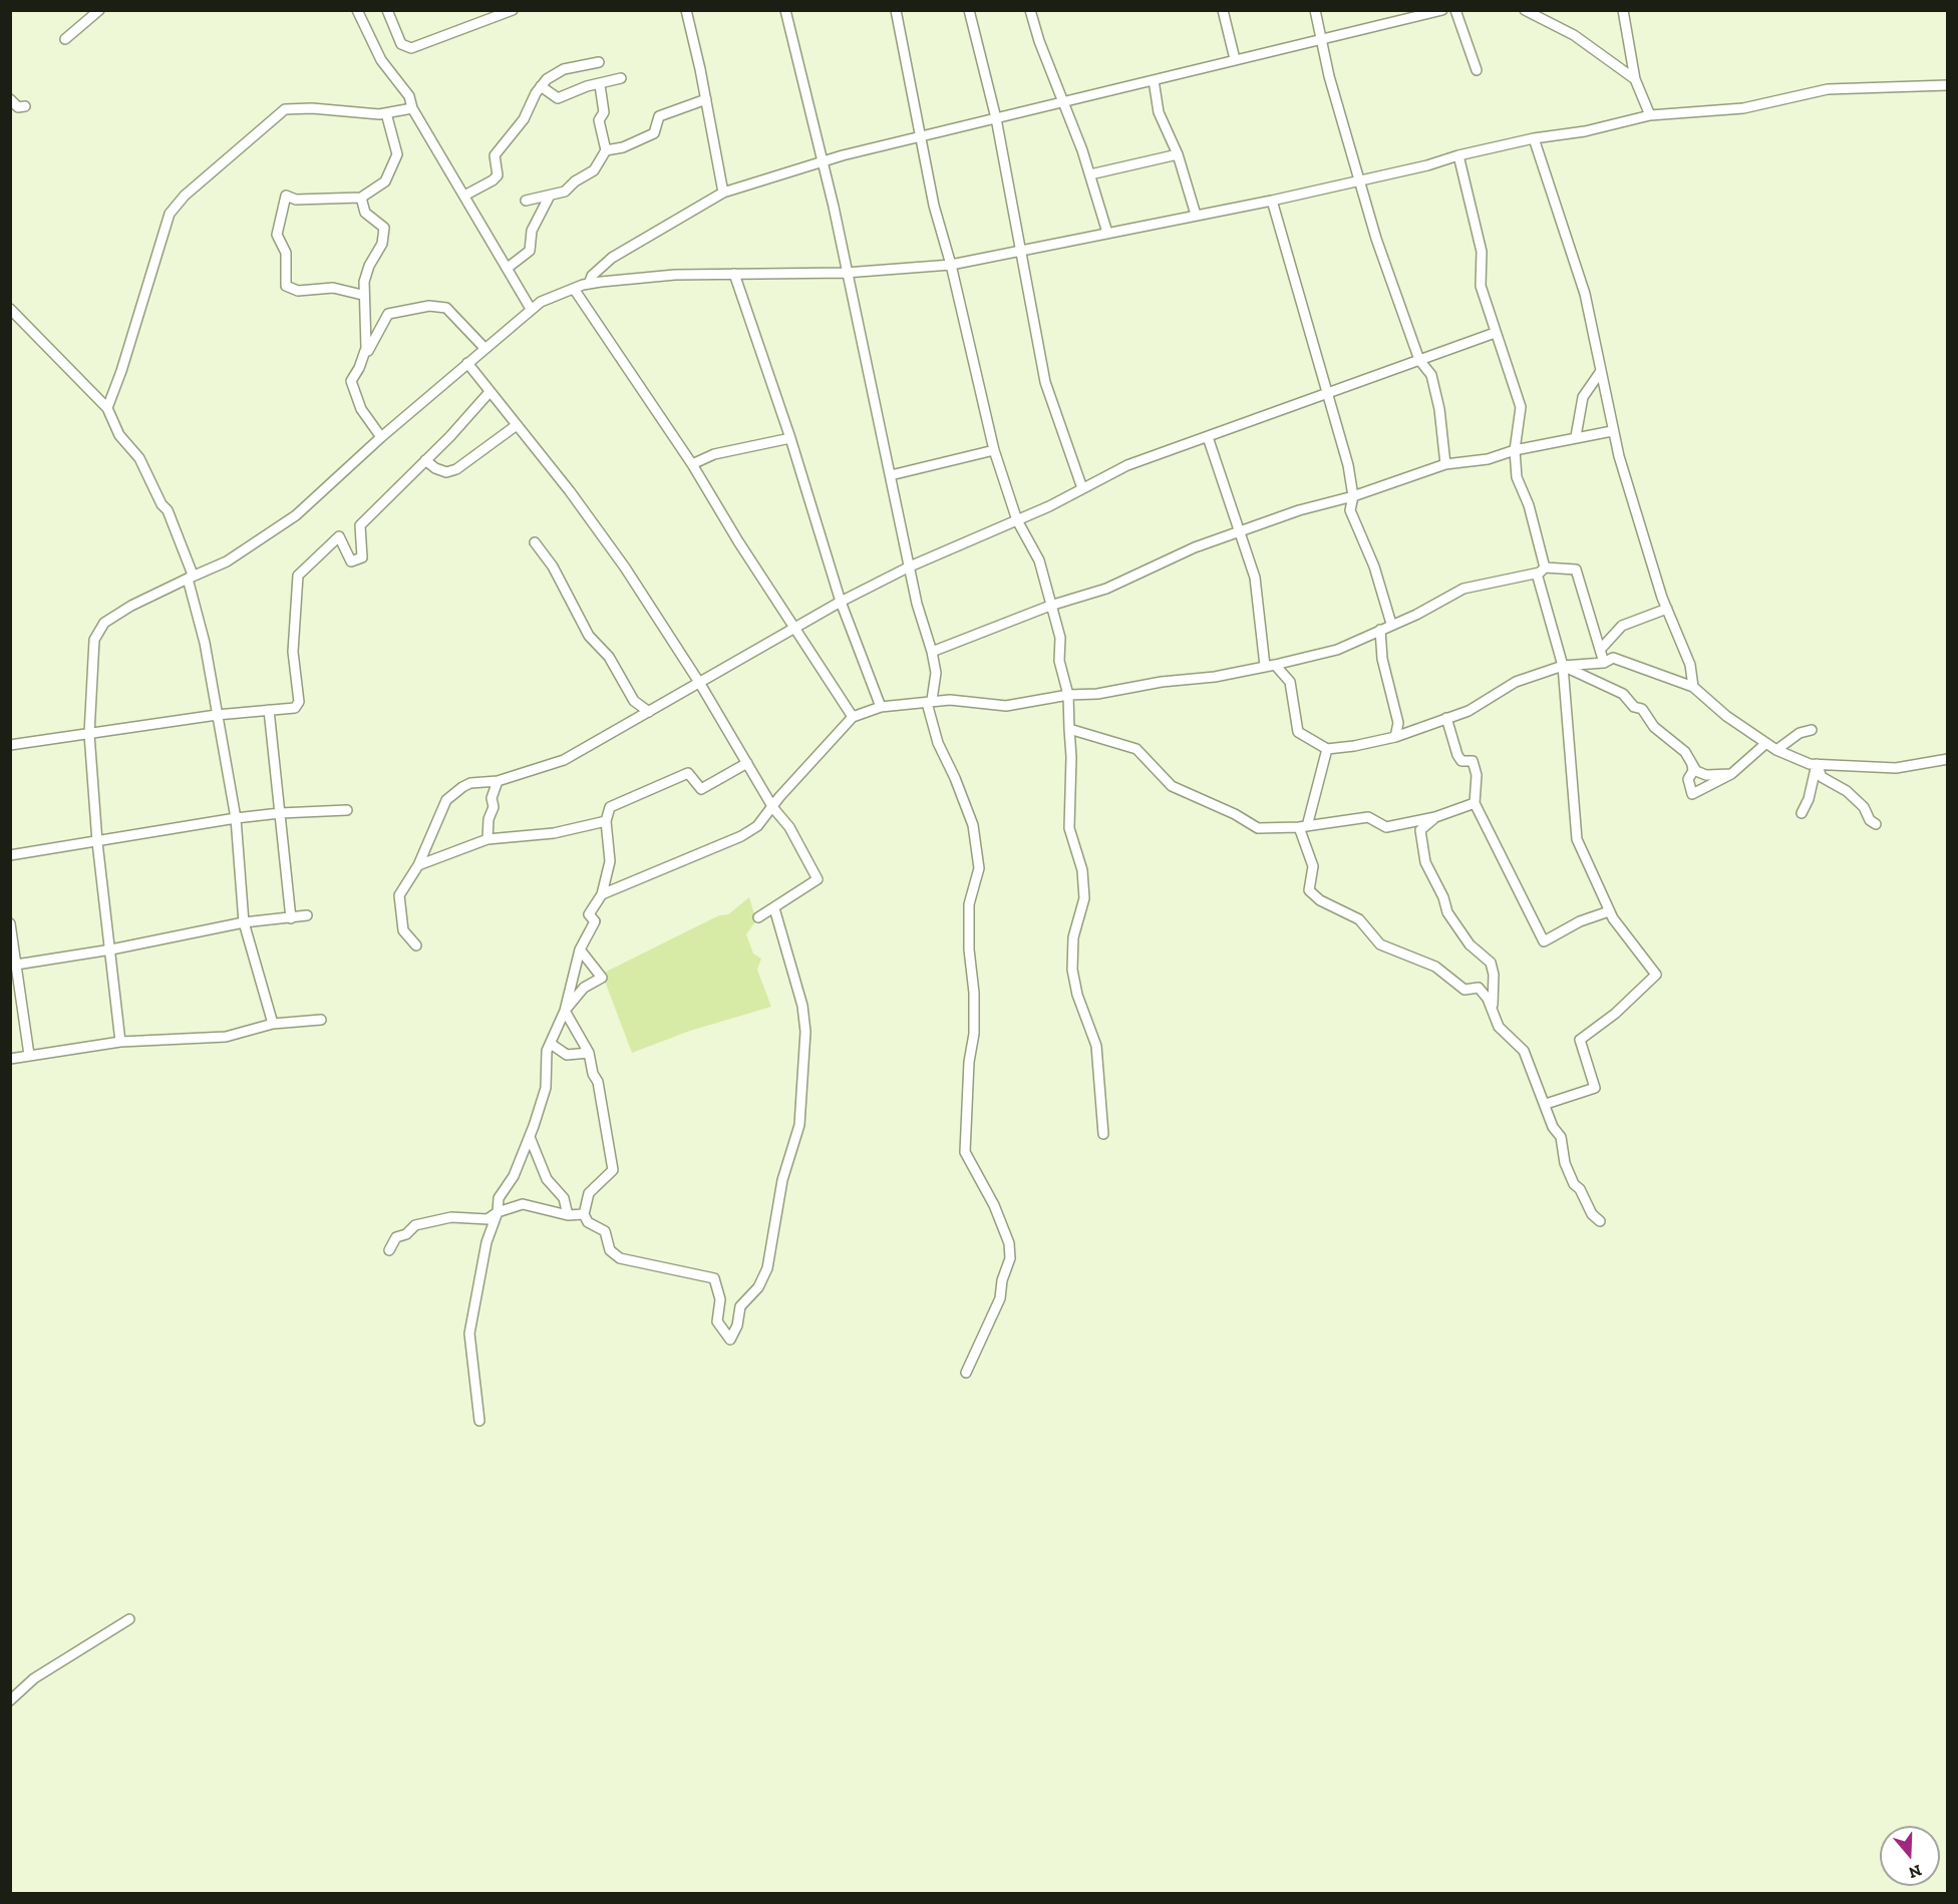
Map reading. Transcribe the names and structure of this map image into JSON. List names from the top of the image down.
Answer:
{
  "north": "bottom"
}
